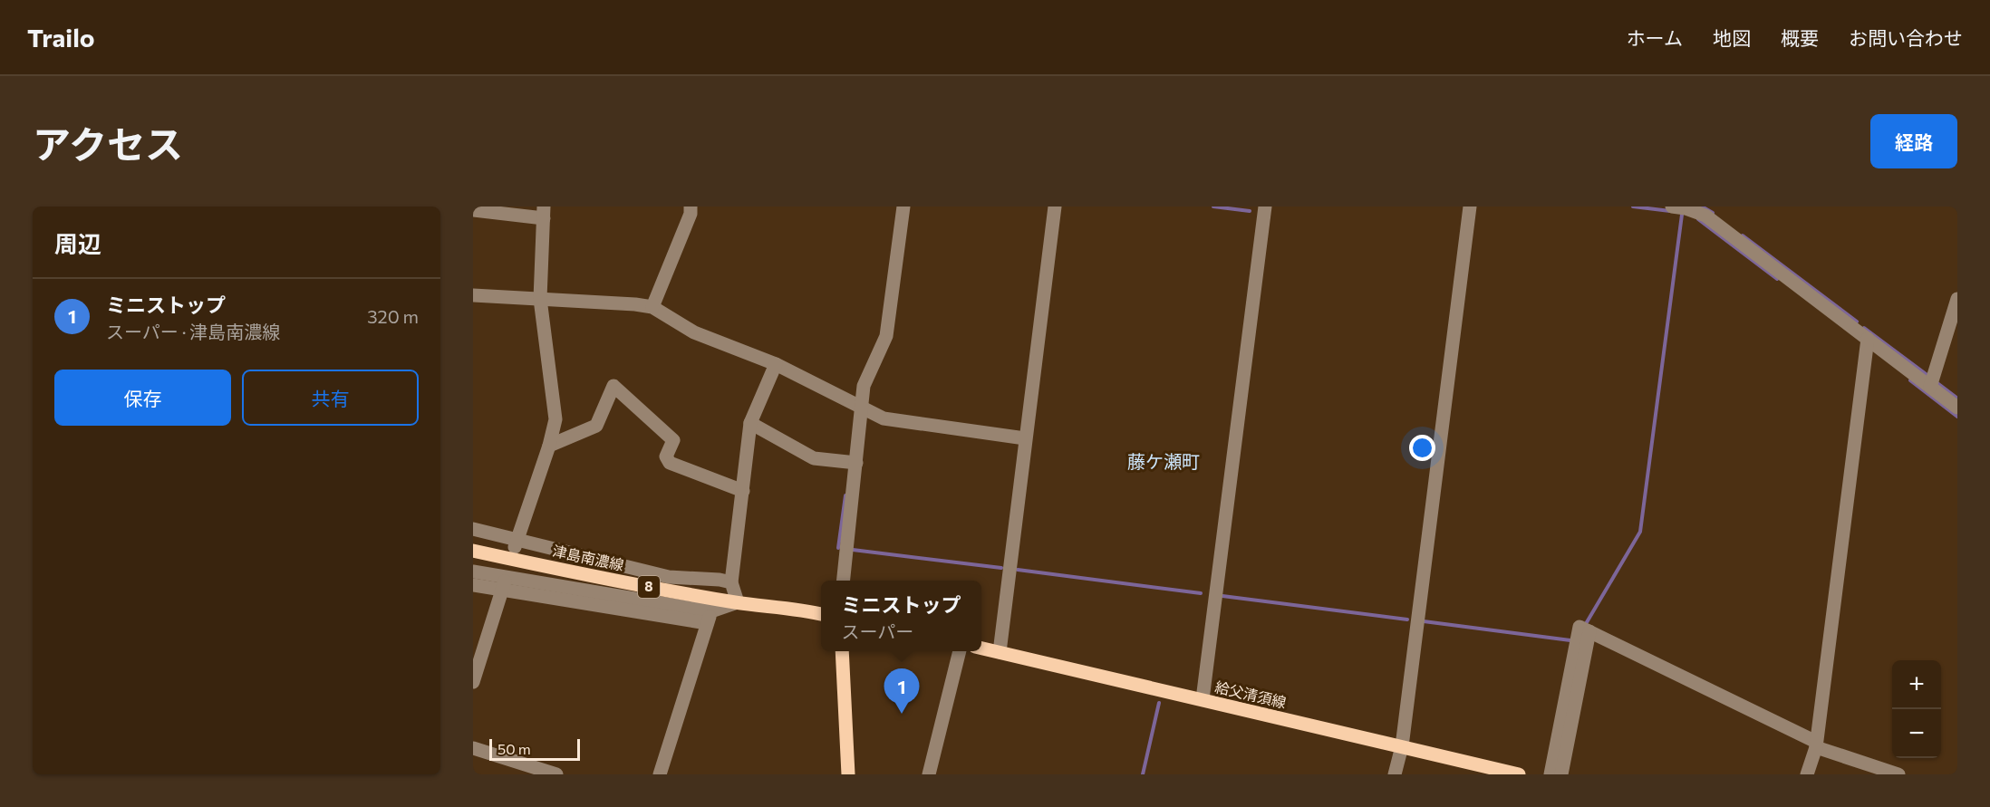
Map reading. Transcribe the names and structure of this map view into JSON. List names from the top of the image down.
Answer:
{
  "streets": {
    "main road": ["津島南濃線", "8", "給父清須線"]
  },
  "districts": ["藤ケ瀬町"],
  "scale_bar": "50 m",
  "page": {
    "header": "Trailo",
    "nav": [
      "ホーム",
      "地図",
      "概要",
      "お問い合わせ"
    ],
    "title": "アクセス",
    "buttons": [
      "経路",
      ["保存", "共有"]
    ],
    "heading": "周辺",
    "list": [
      {
        "mark": "1",
        "name": "ミニストップ",
        "note": "スーパー · 津島南濃線",
        "value": "320 m"
      }
    ],
    "popup": ["ミニストップ", "スーパー"],
    "map_buttons": ["+", "−"],
    "pins": "1",
    "scale": "50 m"
  }
}
